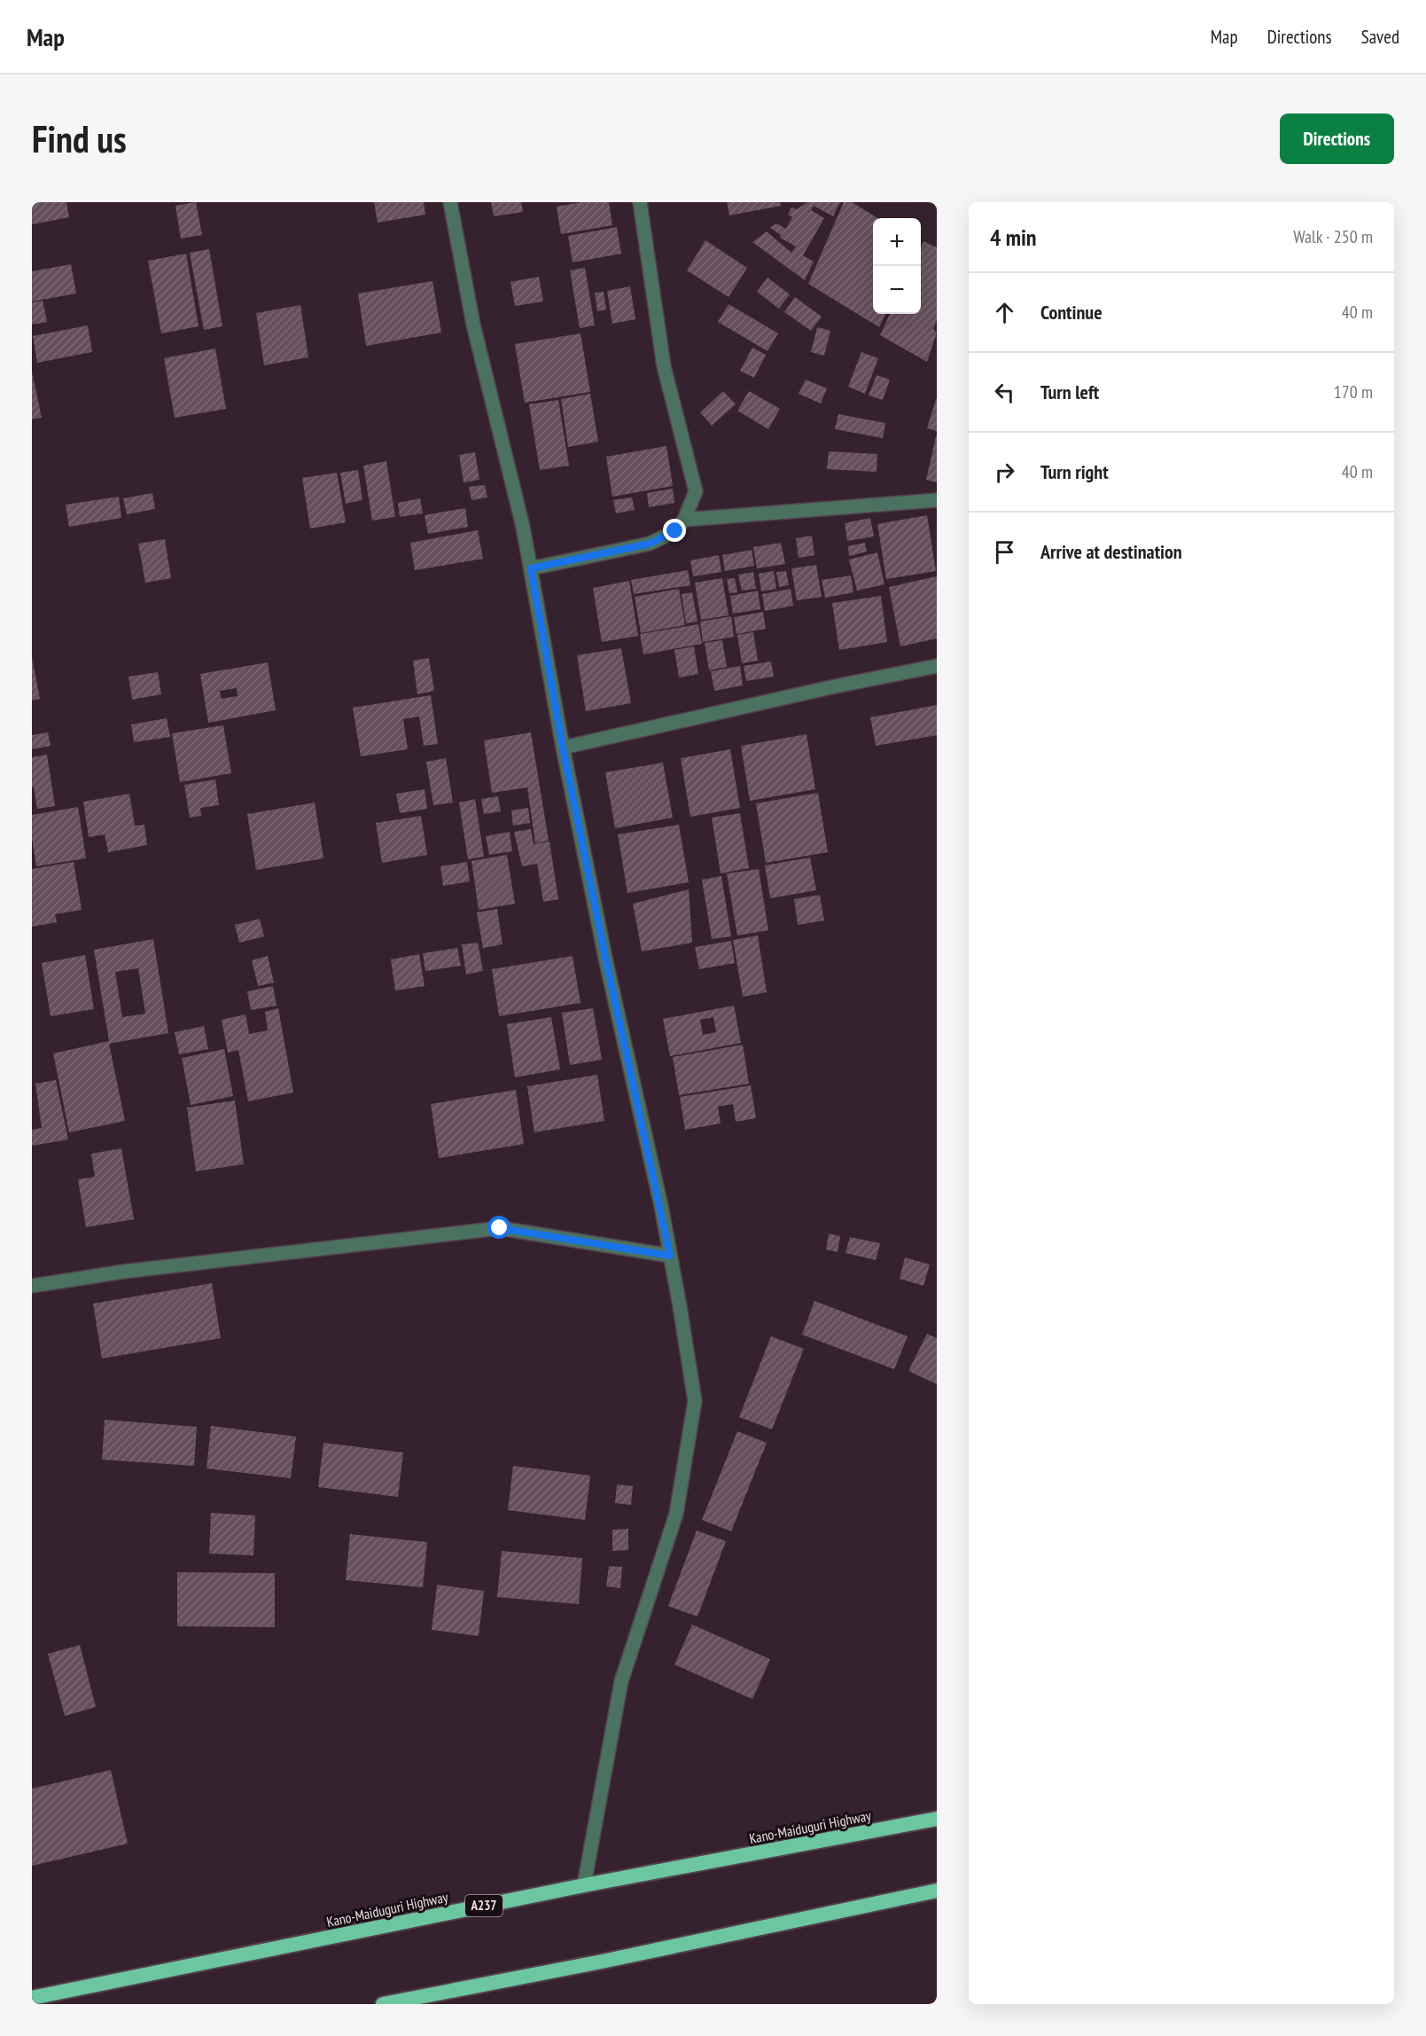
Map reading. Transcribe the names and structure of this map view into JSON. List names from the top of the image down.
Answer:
{
  "streets": {
    "highway": ["Kano-Maiduguri Highway", "A237"]
  },
  "page": {
    "header": "Map",
    "nav": ["Map", "Directions", "Saved"],
    "buttons": "Directions",
    "title": "Find us",
    "heading": ["4 min", "Walk · 250 m"],
    "map_buttons": ["+", "−"],
    "list": [
      ["Continue", "40 m"],
      ["Turn left", "170 m"],
      ["Turn right", "40 m"],
      "Arrive at destination"
    ]
  }
}
